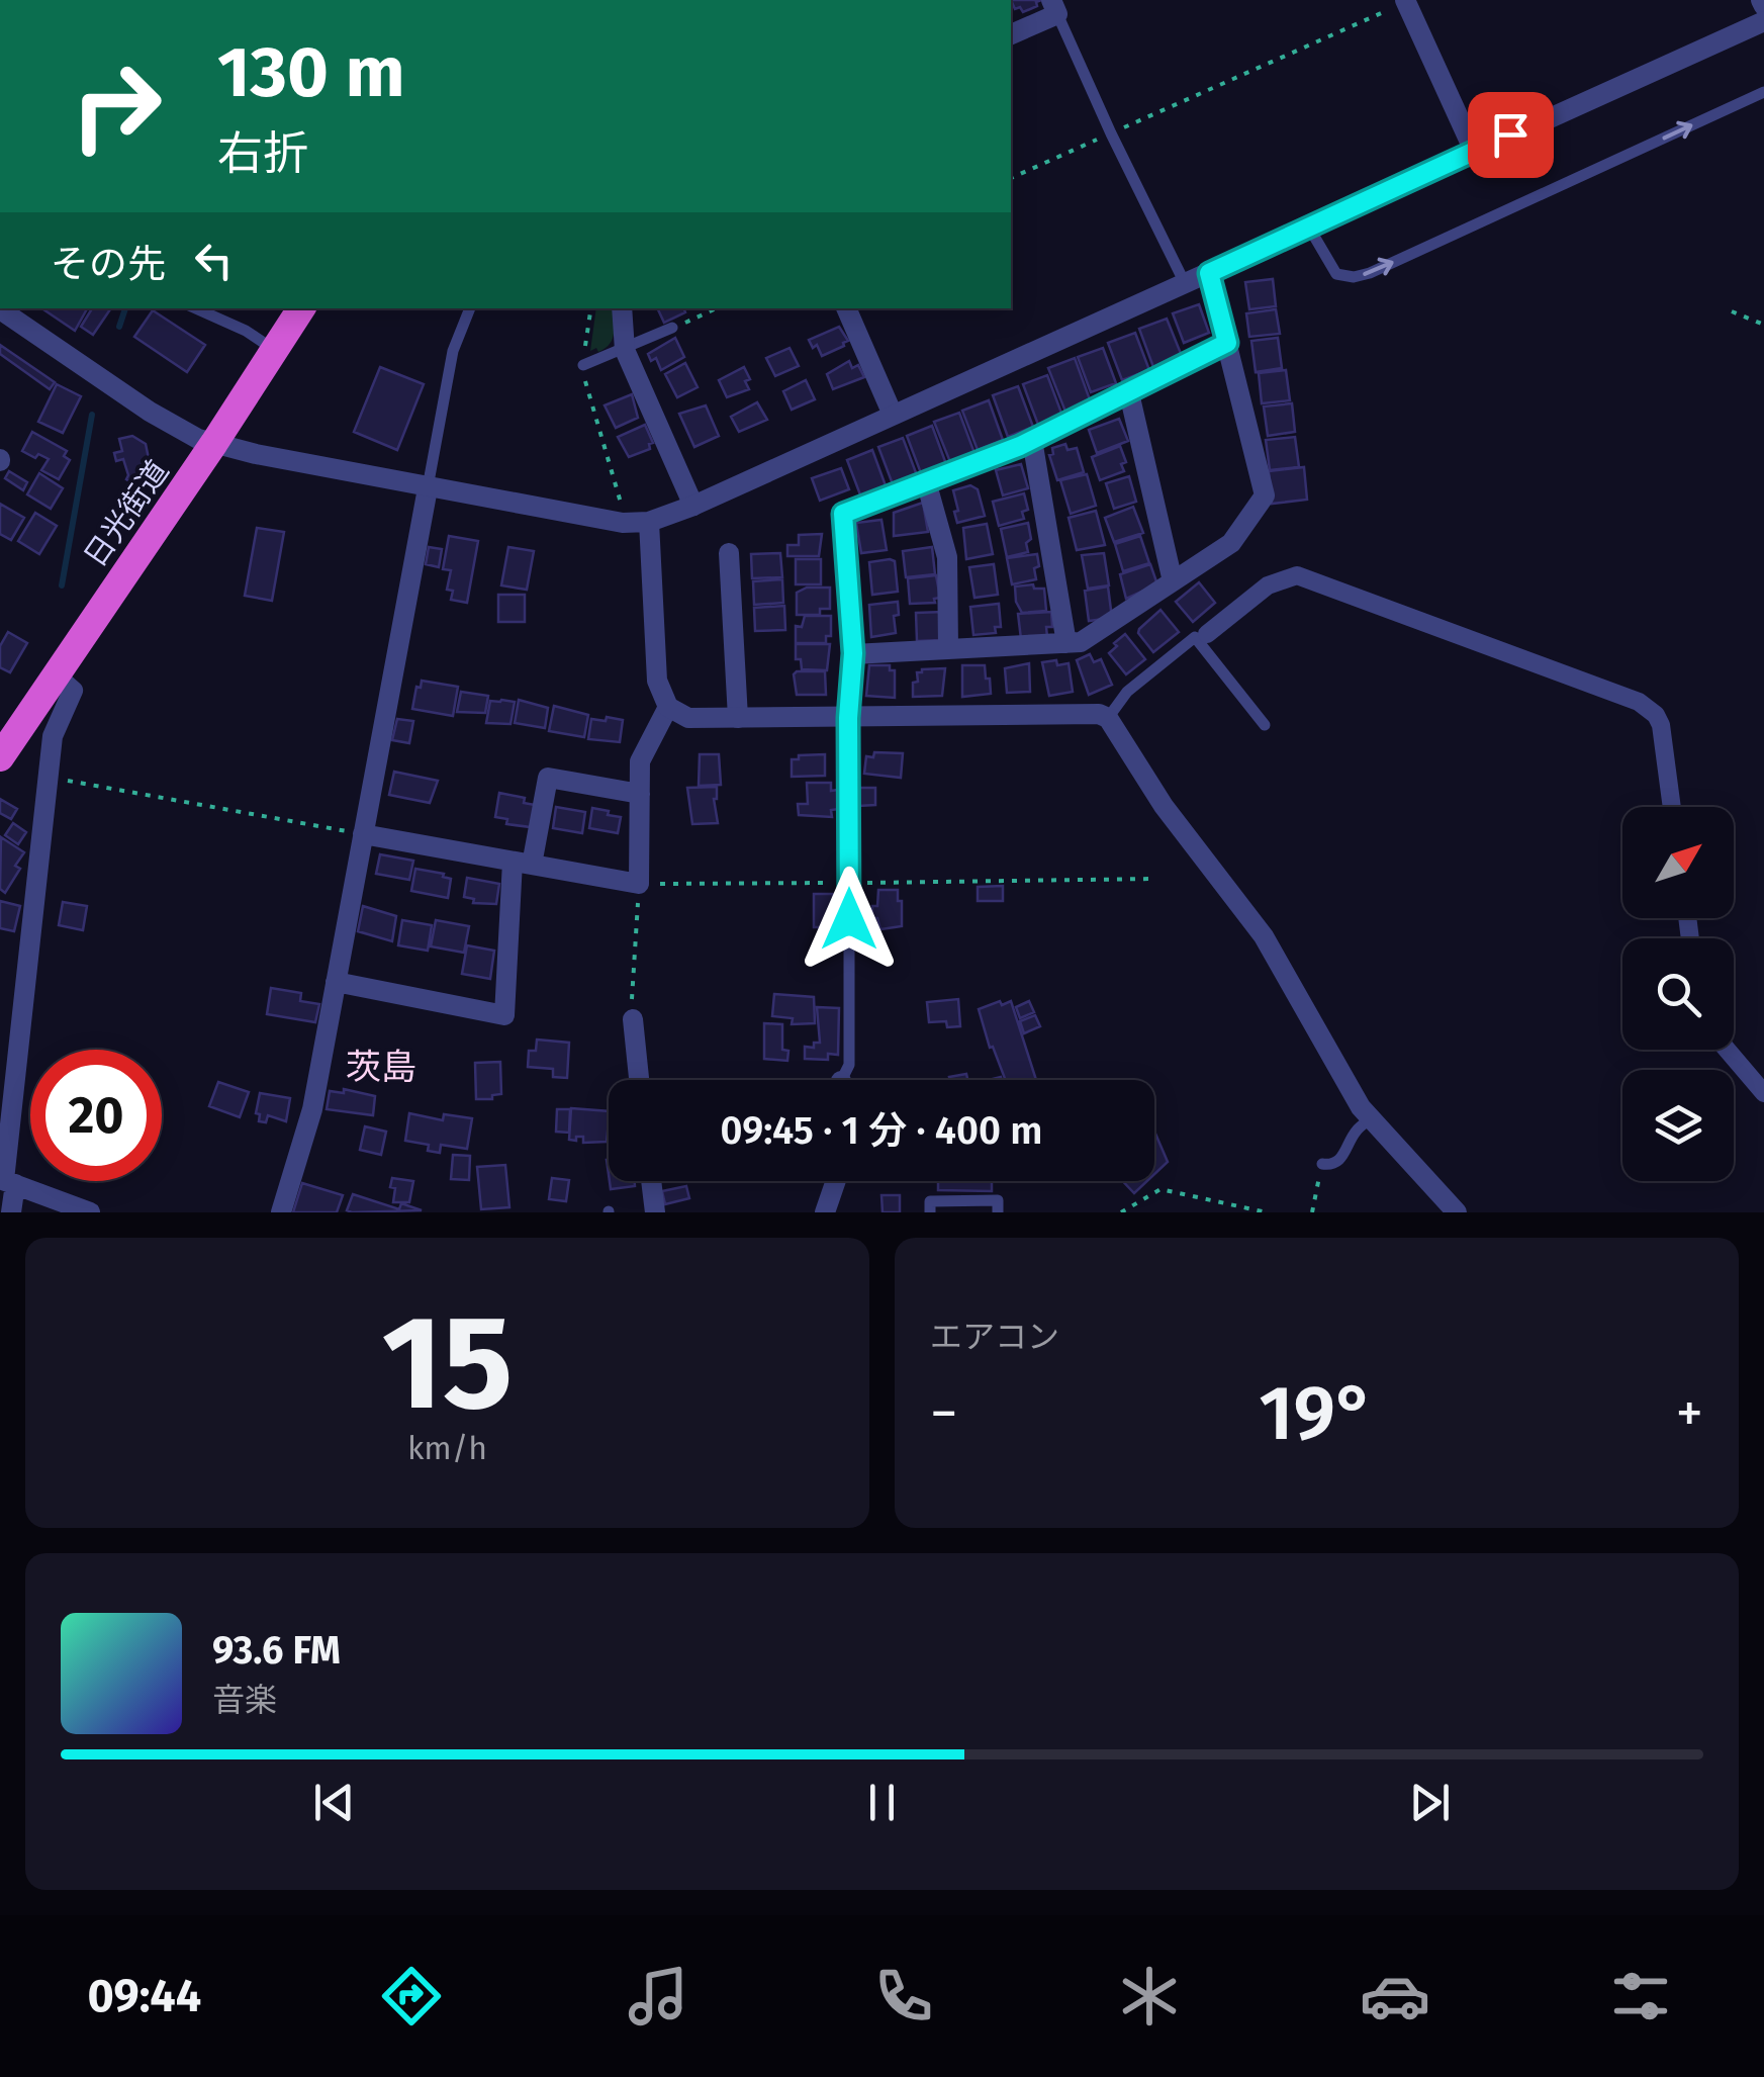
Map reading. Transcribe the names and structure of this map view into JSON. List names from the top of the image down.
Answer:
{
  "streets": {
    "highway": ["日光街道"]
  },
  "districts": ["茨島"],
  "north": "top right",
  "page": {
    "turn": ["130 m", "右折"],
    "then": "その先",
    "limit": "20",
    "trip": "09:45 · 1 分 · 400 m",
    "tile": [
      ["15", "km/h"],
      "エアコン"
    ],
    "heat": ["−", "19°", "+"],
    "song": ["93.6 FM", "音楽"],
    "tabs": "09:44"
  }
}
